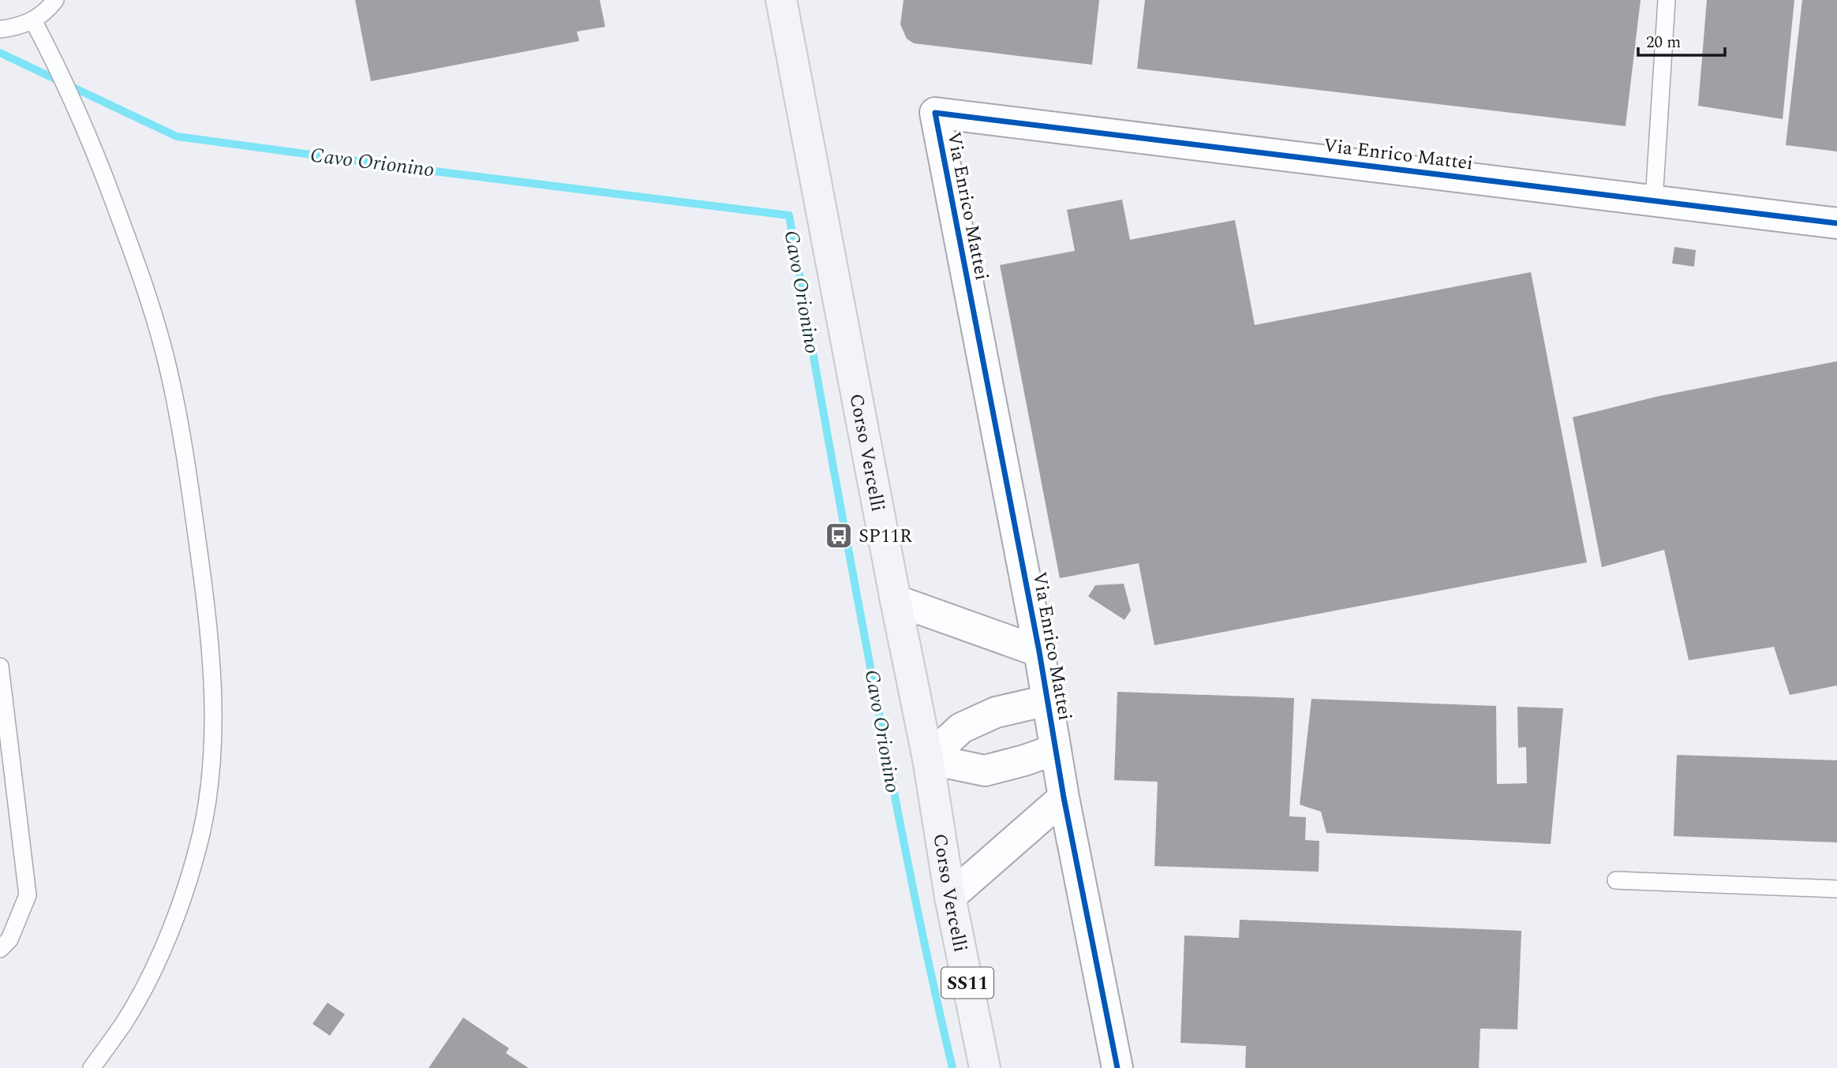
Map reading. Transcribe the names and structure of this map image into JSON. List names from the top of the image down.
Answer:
{
  "streets": {
    "main road": ["Corso Vercelli", "SS11"],
    "street": ["Via Enrico Mattei"]
  },
  "crossings": [
    ["Via Enrico Mattei", "Corso Vercelli"]
  ],
  "water": ["Cavo Orionino"],
  "places": {
    "bus stop": ["SP11R"]
  },
  "scale_bar": "20 m"
}
